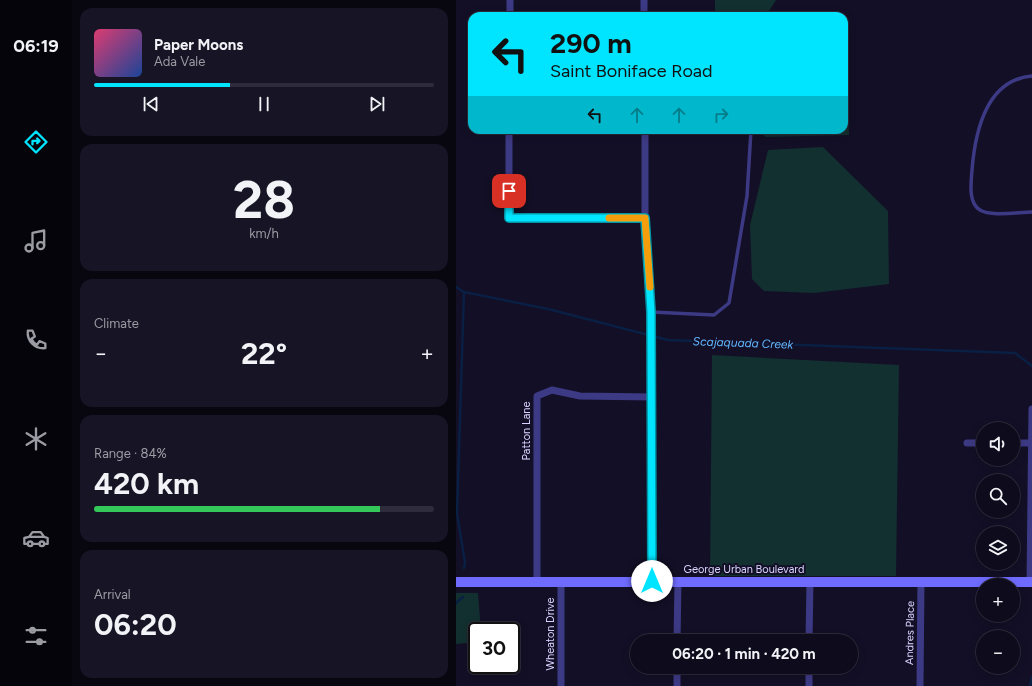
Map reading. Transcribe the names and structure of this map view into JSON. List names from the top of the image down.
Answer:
{
  "streets": {
    "street": [
      "Patton Lane",
      "George Urban Boulevard",
      "Andres Place",
      "Wheaton Drive"
    ]
  },
  "crossings": [
    ["Patton Lane", "George Urban Boulevard"],
    ["George Urban Boulevard", "Andres Place"],
    ["George Urban Boulevard", "Wheaton Drive"]
  ],
  "water": ["Scajaquada Creek"],
  "page": {
    "tabs": "06:19",
    "turn": ["290 m", "Saint Boniface Road"],
    "song": ["Paper Moons", "Ada Vale"],
    "tile": [
      ["28", "km/h"],
      "Climate",
      ["Range · 84%", "420 km"],
      ["Arrival", "06:20"]
    ],
    "heat": ["−", "22°", "+"],
    "map_buttons": ["+", "−"],
    "limit": "30",
    "trip": "06:20 · 1 min · 420 m"
  }
}
